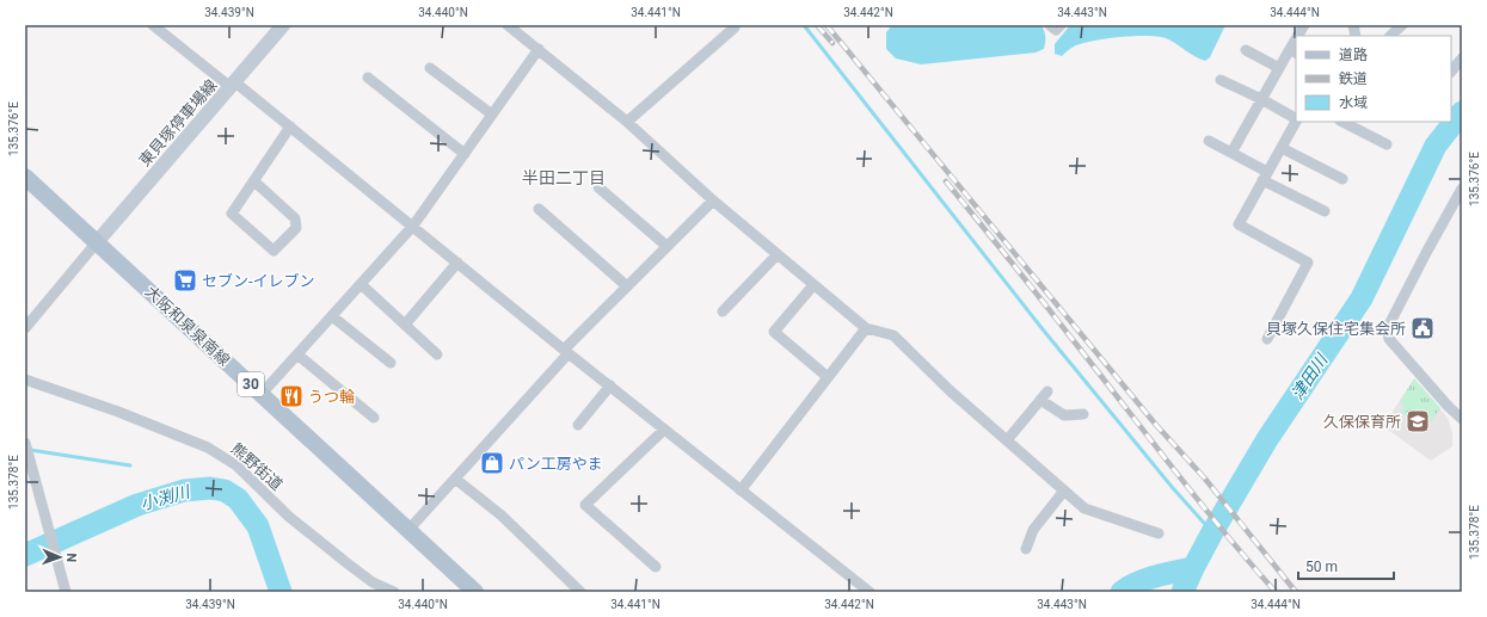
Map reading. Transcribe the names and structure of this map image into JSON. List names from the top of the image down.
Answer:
{
  "streets": {
    "main road": ["東貝塚停車場線", "大阪和泉泉南線", "30"],
    "street": ["熊野街道"]
  },
  "crossings": [
    ["東貝塚停車場線", "大阪和泉泉南線"]
  ],
  "districts": ["半田二丁目"],
  "water": ["津田川", "小渕川"],
  "places": {
    "supermarket": ["セブン-イレブン"],
    "public building": ["貝塚久保住宅集会所"],
    "restaurant": ["うつ輪"],
    "school or university": ["久保保育所"],
    "shop": ["パン工房やま"]
  },
  "legend": ["道路", "鉄道", "水域"],
  "scale_bar": "50 m",
  "north": "right",
  "coordinates": [
    "34.439°N",
    "34.440°N",
    "34.441°N",
    "34.442°N",
    "34.443°N",
    "34.444°N",
    "135.376°E",
    "135.378°E"
  ]
}
